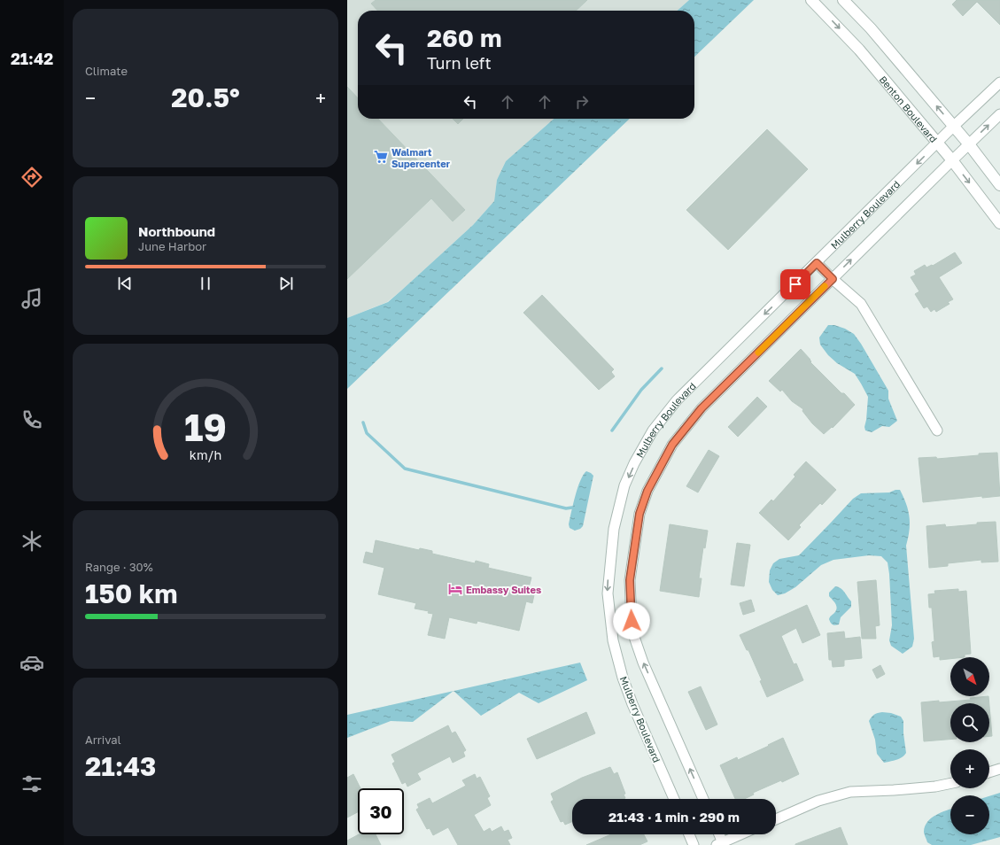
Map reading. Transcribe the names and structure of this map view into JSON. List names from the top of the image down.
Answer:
{
  "streets": {
    "street": ["Benton Boulevard", "Mulberry Boulevard"]
  },
  "crossings": [
    ["Benton Boulevard", "Mulberry Boulevard"]
  ],
  "places": {
    "supermarket": ["Walmart Supercenter"],
    "hotel": ["Embassy Suites"]
  },
  "north": "bottom right",
  "page": {
    "tabs": "21:42",
    "tile": [
      "Climate",
      ["Range · 30%", "150 km"],
      ["Arrival", "21:43"]
    ],
    "turn": ["260 m", "Turn left"],
    "heat": ["−", "20.5°", "+"],
    "song": ["Northbound", "June Harbor"],
    "map_buttons": ["+", "−"],
    "limit": "30",
    "trip": "21:43 · 1 min · 290 m",
    "gauge": ["19", "km/h"]
  }
}
